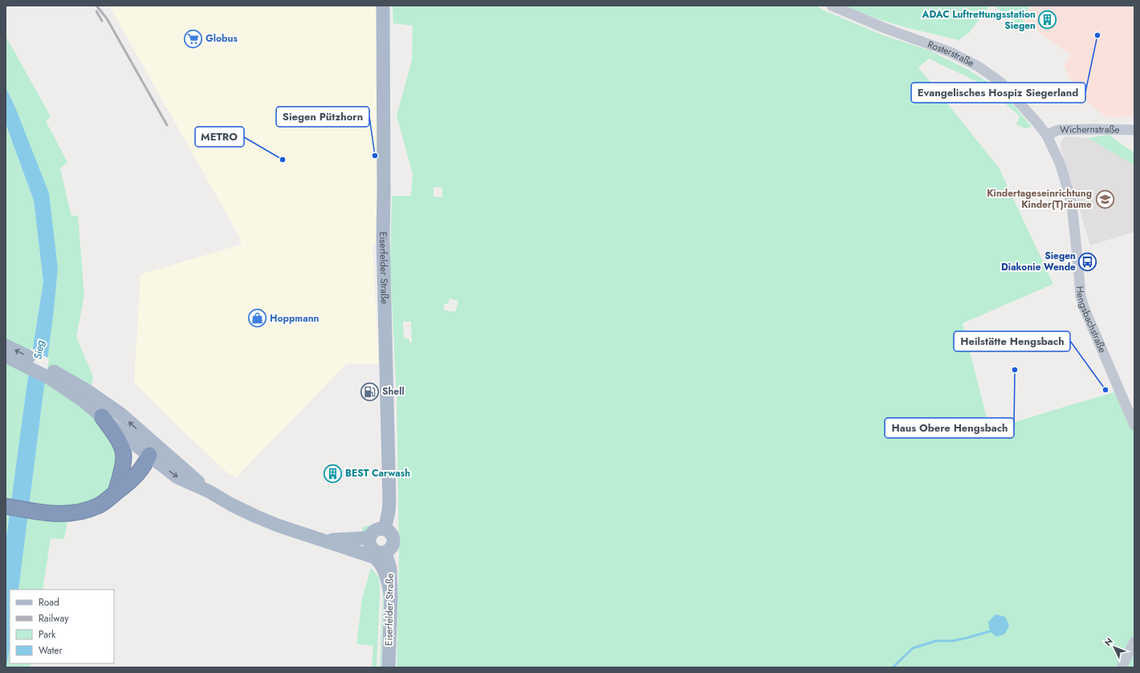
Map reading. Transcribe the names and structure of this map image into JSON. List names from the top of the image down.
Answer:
{
  "streets": {
    "main road": ["Eiserfelder Straße"],
    "street": ["Rosterstraße", "Wichernstraße", "Hengsbachstraße"]
  },
  "crossings": [
    ["Rosterstraße", "Wichernstraße"],
    ["Rosterstraße", "Hengsbachstraße"],
    ["Wichernstraße", "Hengsbachstraße"]
  ],
  "water": ["Sieg"],
  "places": {
    "building": ["ADAC Luftrettungsstation Siegen", "BEST Carwash"],
    "other": [
      "Evangelisches Hospiz Siegerland",
      "Siegen Pützhorn",
      "METRO",
      "Haus Obere Hengsbach",
      "Heilstätte Hengsbach"
    ],
    "supermarket": ["Globus"],
    "school or university": ["Kindertageseinrichtung Kinder(T)räume"],
    "bus stop": ["Siegen Diakonie Wende"],
    "shop": ["Hoppmann"],
    "fuel station": ["Shell"]
  },
  "legend": [
    "Road",
    "Railway",
    "Park",
    "Water"
  ],
  "north": "top left"
}
